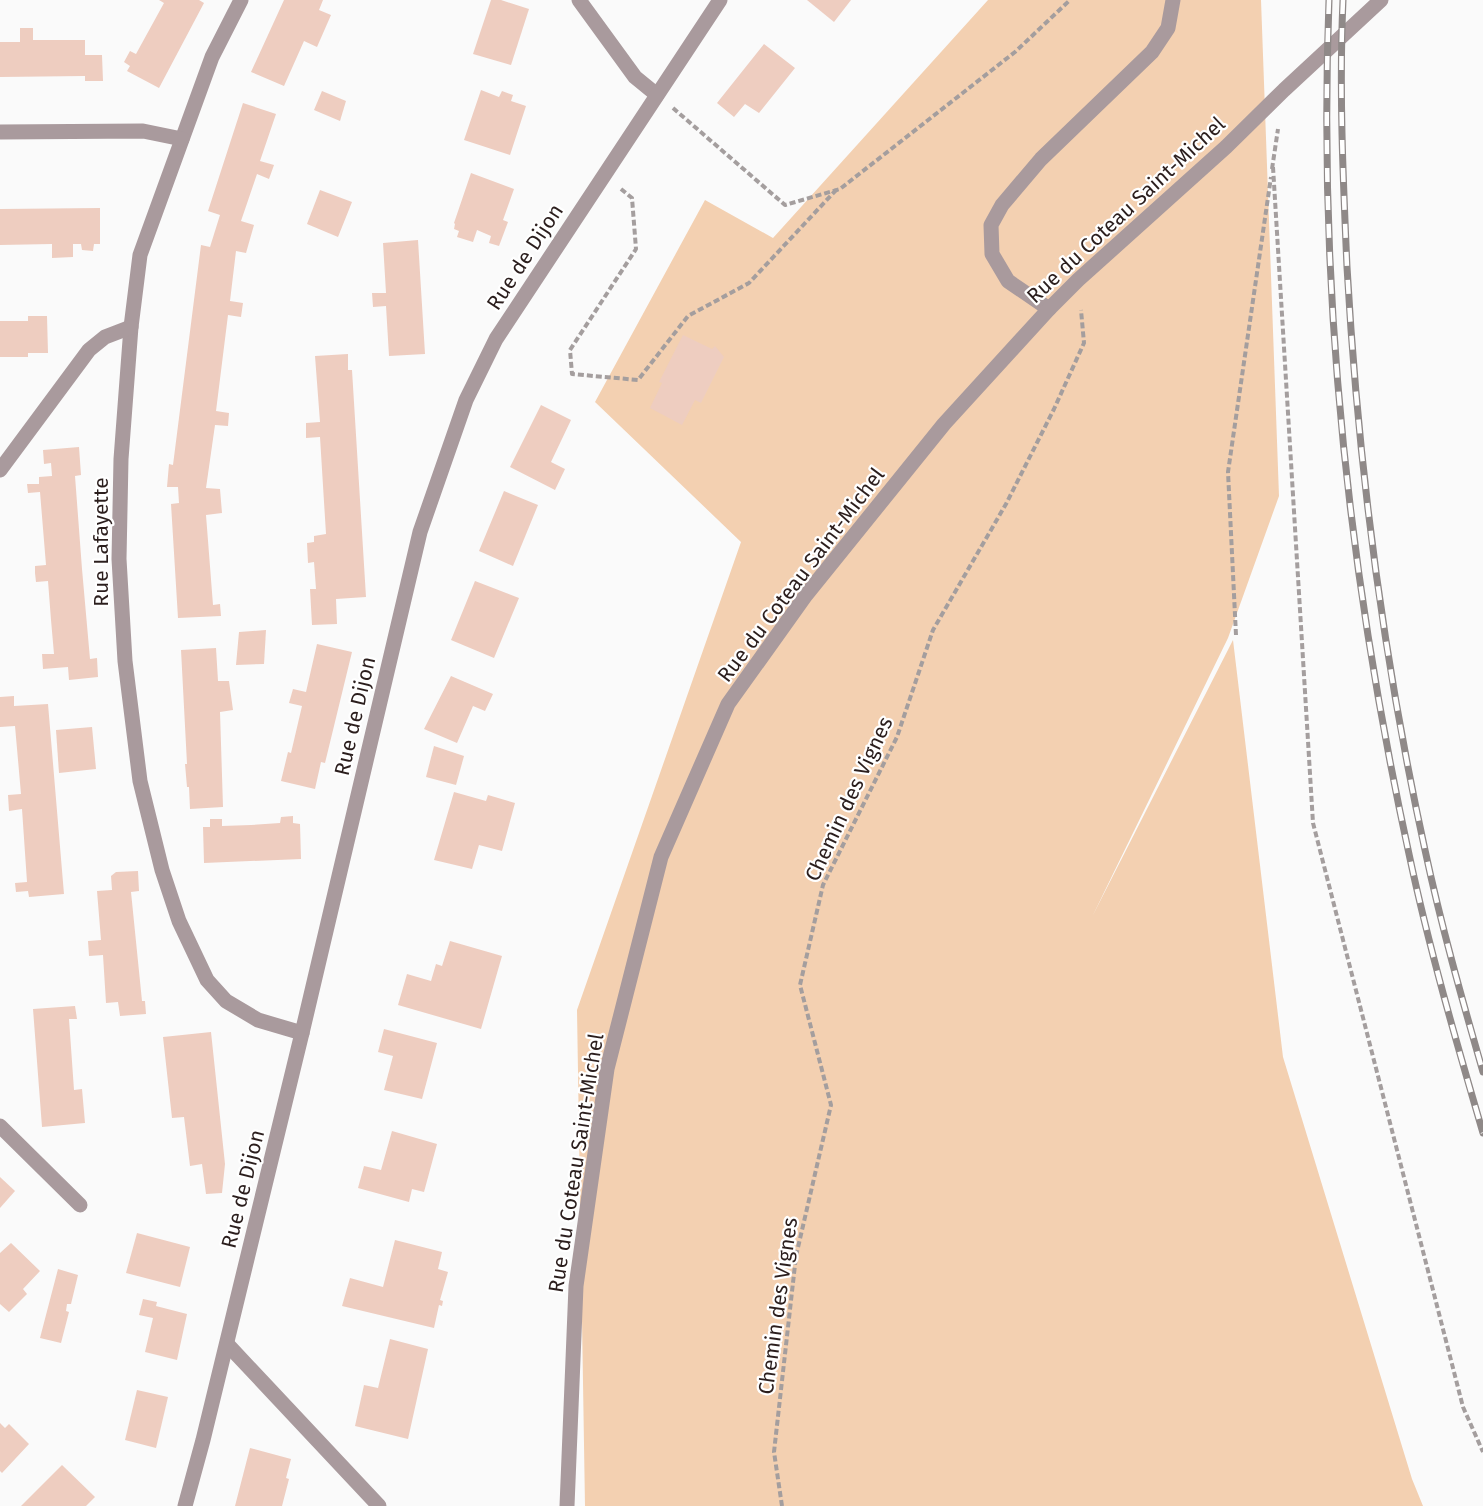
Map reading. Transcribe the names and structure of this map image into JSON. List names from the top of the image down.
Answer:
{
  "streets": {
    "street": ["Rue du Coteau Saint-Michel", "Rue de Dijon", "Rue Lafayette"],
    "path": ["Chemin des Vignes"]
  },
  "crossings": [
    ["Rue du Coteau Saint-Michel", "Chemin des Vignes"],
    ["Rue de Dijon", "Rue Lafayette"]
  ]
}
